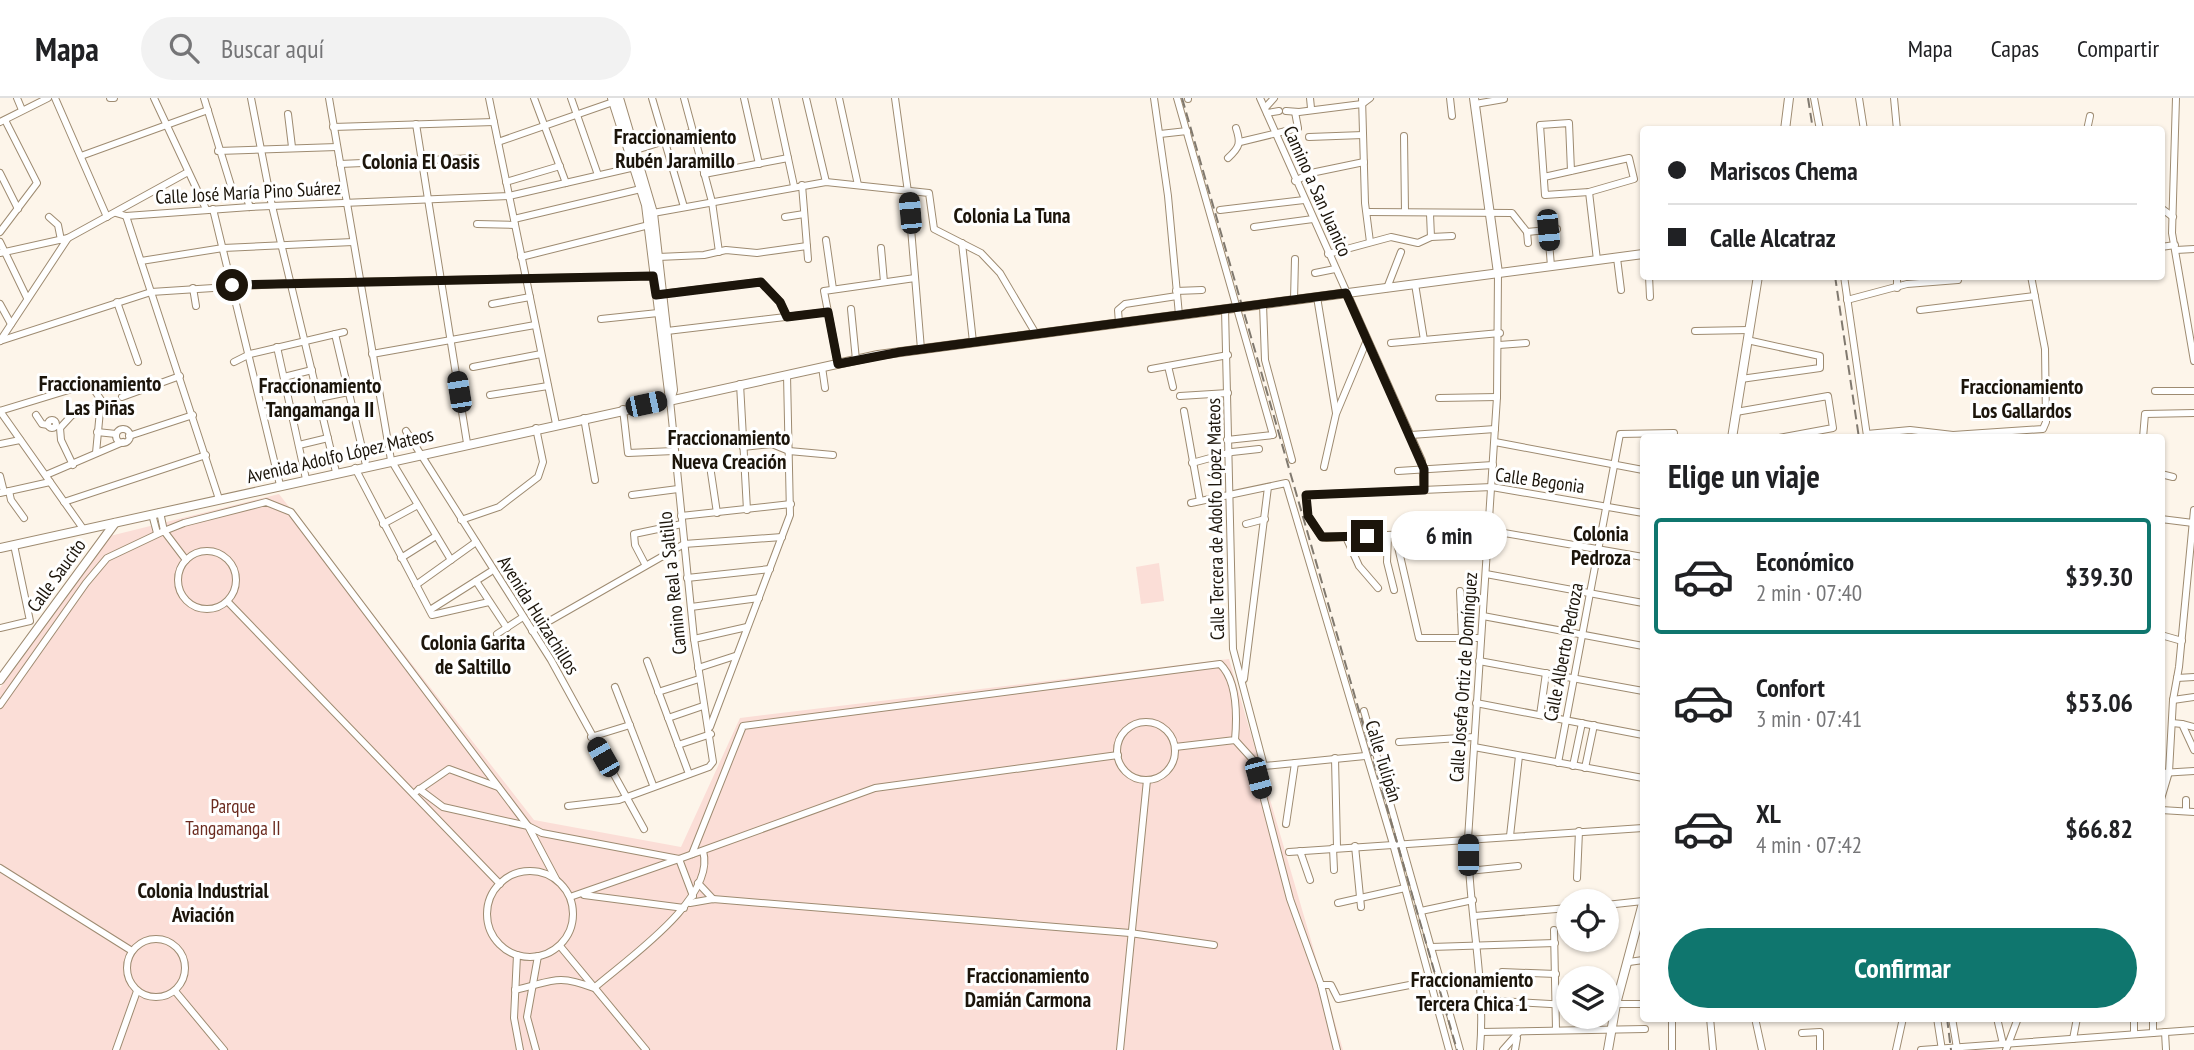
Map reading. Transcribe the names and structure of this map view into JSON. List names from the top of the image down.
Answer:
{
  "streets": {
    "street": [
      "Camino a San Juanico",
      "Calle José María Pino Suárez",
      "Avenida Adolfo López Mateos",
      "Calle Begonia",
      "Calle Tercera de Adolfo López Mateos",
      "Calle Saucito",
      "Camino Real a Saltillo",
      "Avenida Huizachillos",
      "Calle Alberto Pedroza",
      "Calle Josefa Ortiz de Domínguez",
      "Calle Tulipán"
    ]
  },
  "crossings": [
    ["Camino a San Juanico", "Avenida Adolfo López Mateos"],
    ["Camino a San Juanico", "Calle Begonia"],
    ["Calle José María Pino Suárez", "Camino Real a Saltillo"],
    ["Avenida Adolfo López Mateos", "Calle Tercera de Adolfo López Mateos"],
    ["Avenida Adolfo López Mateos", "Calle Saucito"],
    ["Avenida Adolfo López Mateos", "Camino Real a Saltillo"],
    ["Avenida Adolfo López Mateos", "Avenida Huizachillos"],
    ["Avenida Adolfo López Mateos", "Calle Josefa Ortiz de Domínguez"],
    ["Calle Begonia", "Calle Alberto Pedroza"],
    ["Calle Begonia", "Calle Josefa Ortiz de Domínguez"]
  ],
  "districts": [
    "Fraccionamiento Rubén Jaramillo",
    "Colonia El Oasis",
    "Colonia La Tuna",
    "Fraccionamiento Las Piñas",
    "Fraccionamiento Tangamanga II",
    "Fraccionamiento Los Gallardos",
    "Fraccionamiento Nueva Creación",
    "Colonia Pedroza",
    "Colonia Garita de Saltillo",
    "Colonia Industrial Aviación",
    "Fraccionamiento Damián Carmona",
    "Fraccionamiento Tercera Chica 1"
  ],
  "parks": ["Parque Tangamanga II"],
  "page": {
    "header": "Mapa",
    "search": "Buscar aquí",
    "nav": ["Mapa", "Capas", "Compartir"],
    "banner": ["Mariscos Chema", "Calle Alcatraz"],
    "heading": "Elige un viaje",
    "bubble": "6 min",
    "list": [
      {
        "name": "Económico",
        "note": "2 min · 07:40",
        "value": "$39.30"
      },
      {
        "name": "Confort",
        "note": "3 min · 07:41",
        "value": "$53.06"
      },
      {
        "name": "XL",
        "note": "4 min · 07:42",
        "value": "$66.82"
      }
    ],
    "buttons": "Confirmar"
  }
}
